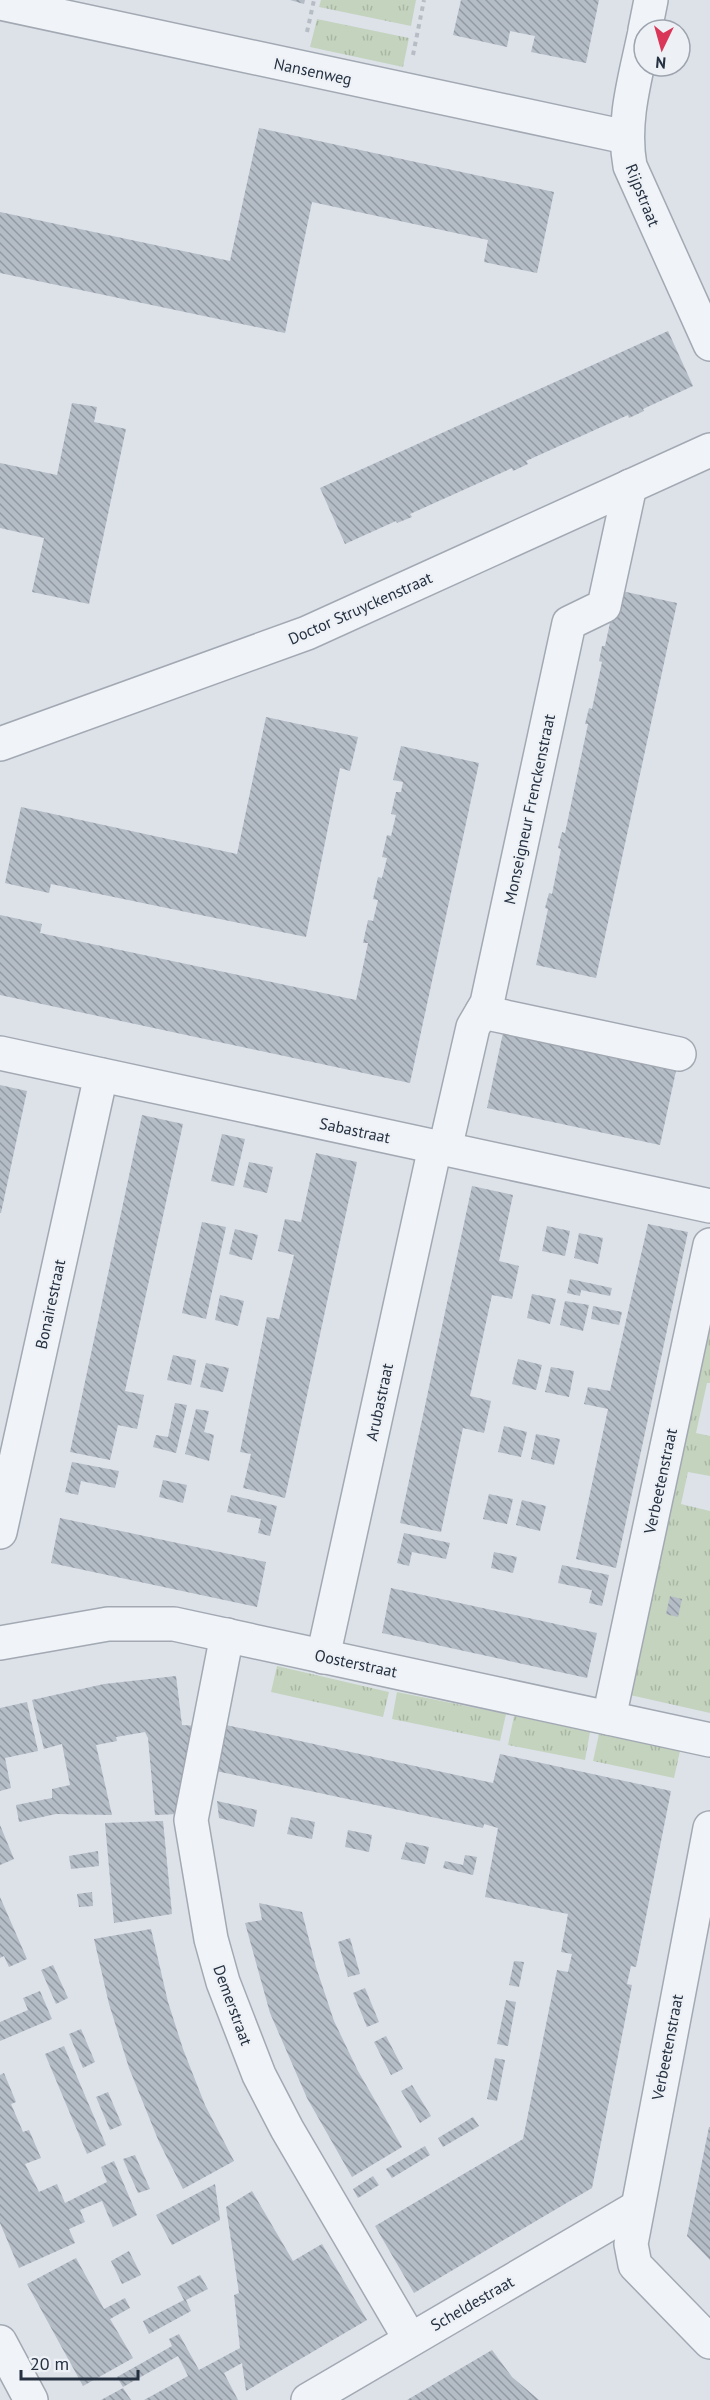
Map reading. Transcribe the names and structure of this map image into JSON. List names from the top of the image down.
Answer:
{
  "streets": {
    "street": [
      "Nansenweg",
      "Rijpstraat",
      "Doctor Struyckenstraat",
      "Monseigneur Frenckenstraat",
      "Sabastraat",
      "Bonairestraat",
      "Arubastraat",
      "Verbeetenstraat",
      "Oosterstraat",
      "Demerstraat",
      "Scheldestraat"
    ]
  },
  "crossings": [
    ["Nansenweg", "Rijpstraat"],
    ["Doctor Struyckenstraat", "Monseigneur Frenckenstraat"],
    ["Monseigneur Frenckenstraat", "Sabastraat"],
    ["Monseigneur Frenckenstraat", "Arubastraat"],
    ["Sabastraat", "Bonairestraat"],
    ["Sabastraat", "Arubastraat"],
    ["Arubastraat", "Oosterstraat"],
    ["Verbeetenstraat", "Oosterstraat"],
    ["Verbeetenstraat", "Scheldestraat"],
    ["Oosterstraat", "Demerstraat"],
    ["Demerstraat", "Scheldestraat"]
  ],
  "scale_bar": "20 m",
  "north": "bottom"
}
